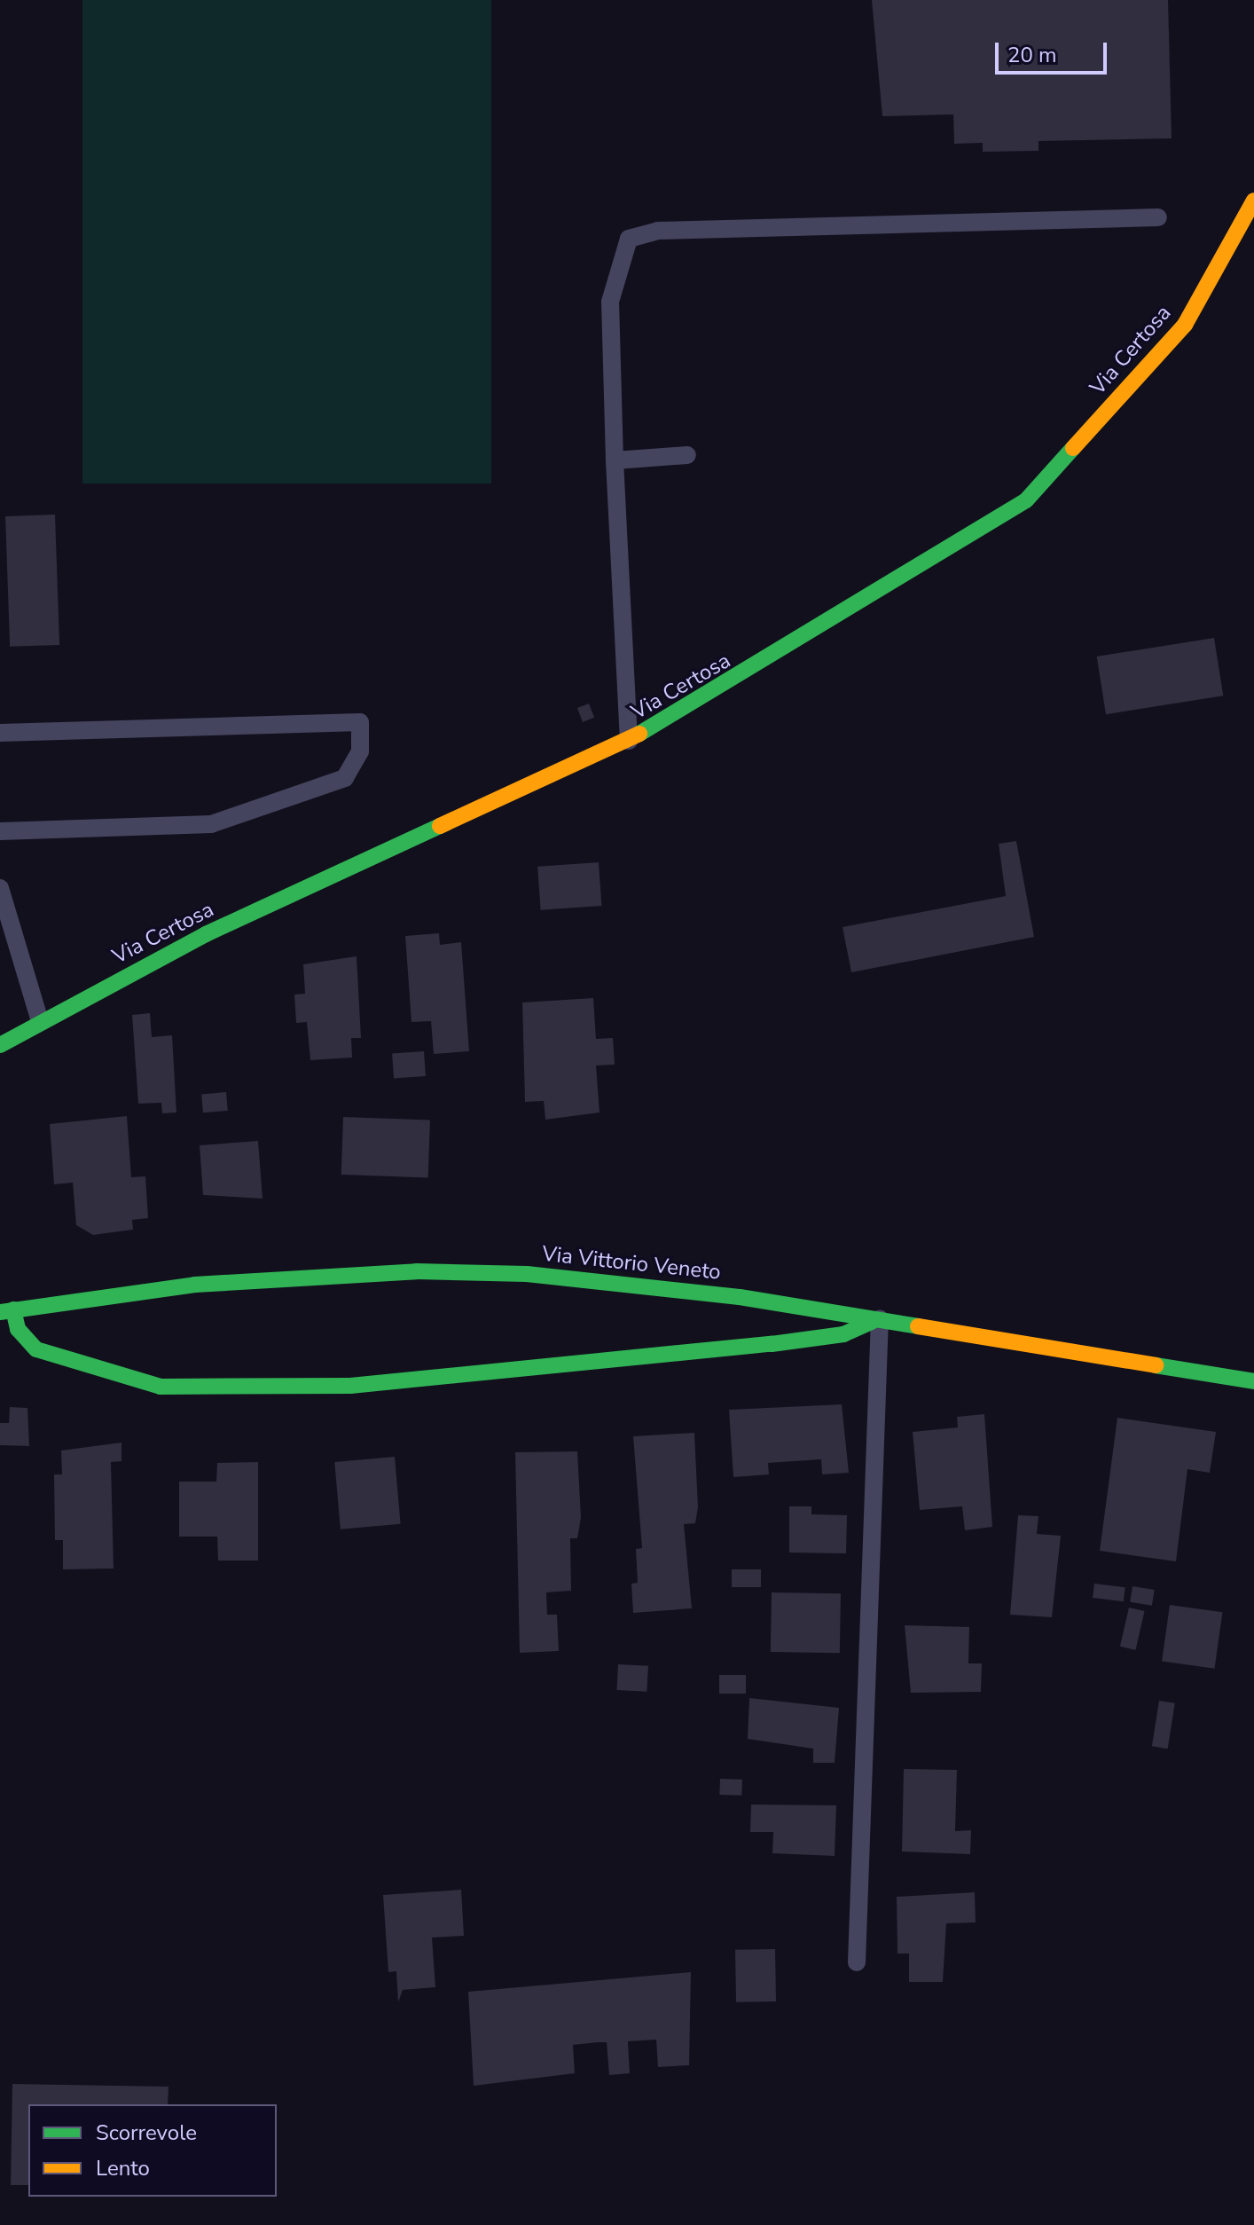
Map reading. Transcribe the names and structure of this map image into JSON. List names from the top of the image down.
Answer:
{
  "streets": {
    "street": ["Via Certosa", "Via Vittorio Veneto"]
  },
  "legend": ["Scorrevole", "Lento"],
  "scale_bar": "20 m"
}
